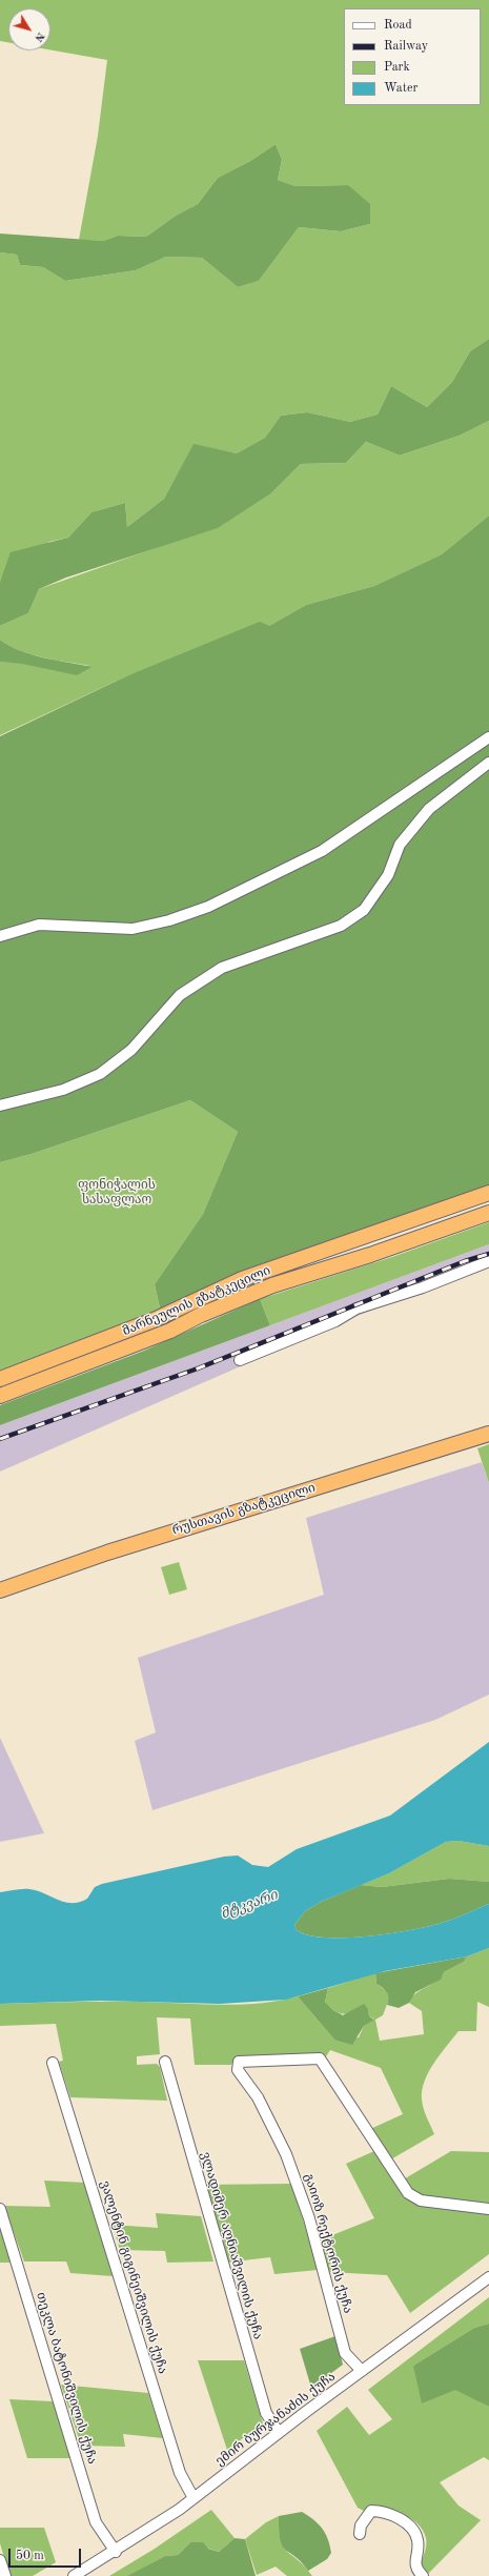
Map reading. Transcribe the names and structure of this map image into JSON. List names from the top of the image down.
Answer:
{
  "streets": {
    "highway": ["მარნეულის გზატკეცილი", "რუსთავის გზატკეცილი"],
    "street": [
      "გაიოზ რექტორის ქუჩა",
      "ვლადიმერ აღნიაშვილის ქუჩა",
      "ვალენტინ გიგინეიშვილის ქუჩა",
      "თეკლა ბატონიშვილის ქუჩა",
      "ემირ ბურჯანაძის ქუჩა"
    ]
  },
  "crossings": [
    ["გაიოზ რექტორის ქუჩა", "ემირ ბურჯანაძის ქუჩა"],
    ["ვლადიმერ აღნიაშვილის ქუჩა", "ემირ ბურჯანაძის ქუჩა"],
    ["ვალენტინ გიგინეიშვილის ქუჩა", "ემირ ბურჯანაძის ქუჩა"],
    ["თეკლა ბატონიშვილის ქუჩა", "ემირ ბურჯანაძის ქუჩა"]
  ],
  "water": ["მტკვარი"],
  "parks": ["ფონიჭალის სასაფლაო"],
  "legend": [
    "Road",
    "Railway",
    "Park",
    "Water"
  ],
  "scale_bar": "50 m",
  "north": "bottom right"
}
